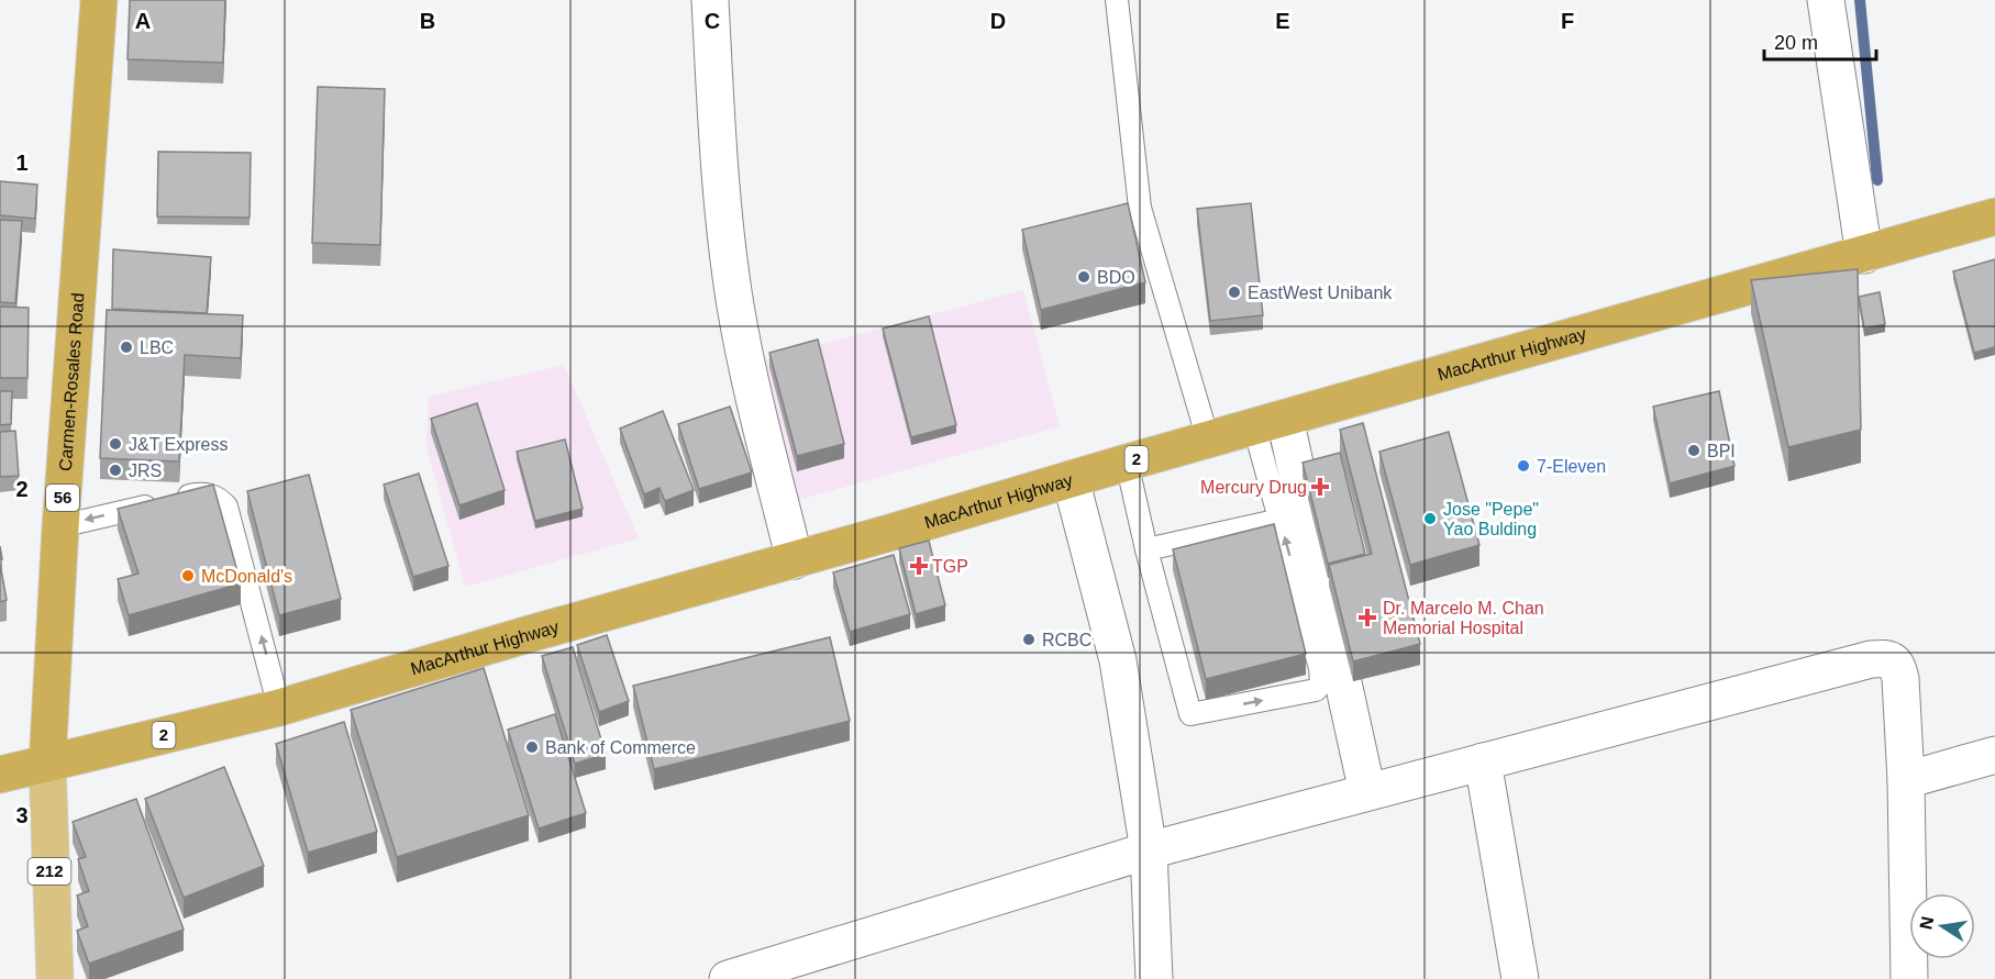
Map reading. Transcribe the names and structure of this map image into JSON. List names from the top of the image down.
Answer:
{
  "streets": {
    "highway": [
      "MacArthur Highway",
      "Carmen-Rosales Road",
      "2",
      "56"
    ],
    "main road": ["212"]
  },
  "crossings": [
    ["MacArthur Highway", "Carmen-Rosales Road"],
    ["MacArthur Highway", "212"],
    ["Carmen-Rosales Road", "212"]
  ],
  "places": {
    "other": [
      "BDO",
      "EastWest Unibank",
      "LBC",
      "J&T Express",
      "BPI",
      "7-Eleven",
      "JRS",
      "Jose \"Pepe\" Yao Bulding",
      "McDonald's",
      "RCBC",
      "Bank of Commerce"
    ],
    "health": ["Mercury Drug", "TGP", "Dr. Marcelo M. Chan Memorial Hospital"]
  },
  "scale_bar": "20 m",
  "north": "left",
  "grid": {
    "columns": [
      "A",
      "B",
      "C",
      "D",
      "E",
      "F"
    ],
    "rows": ["1", "2", "3"]
  }
}
